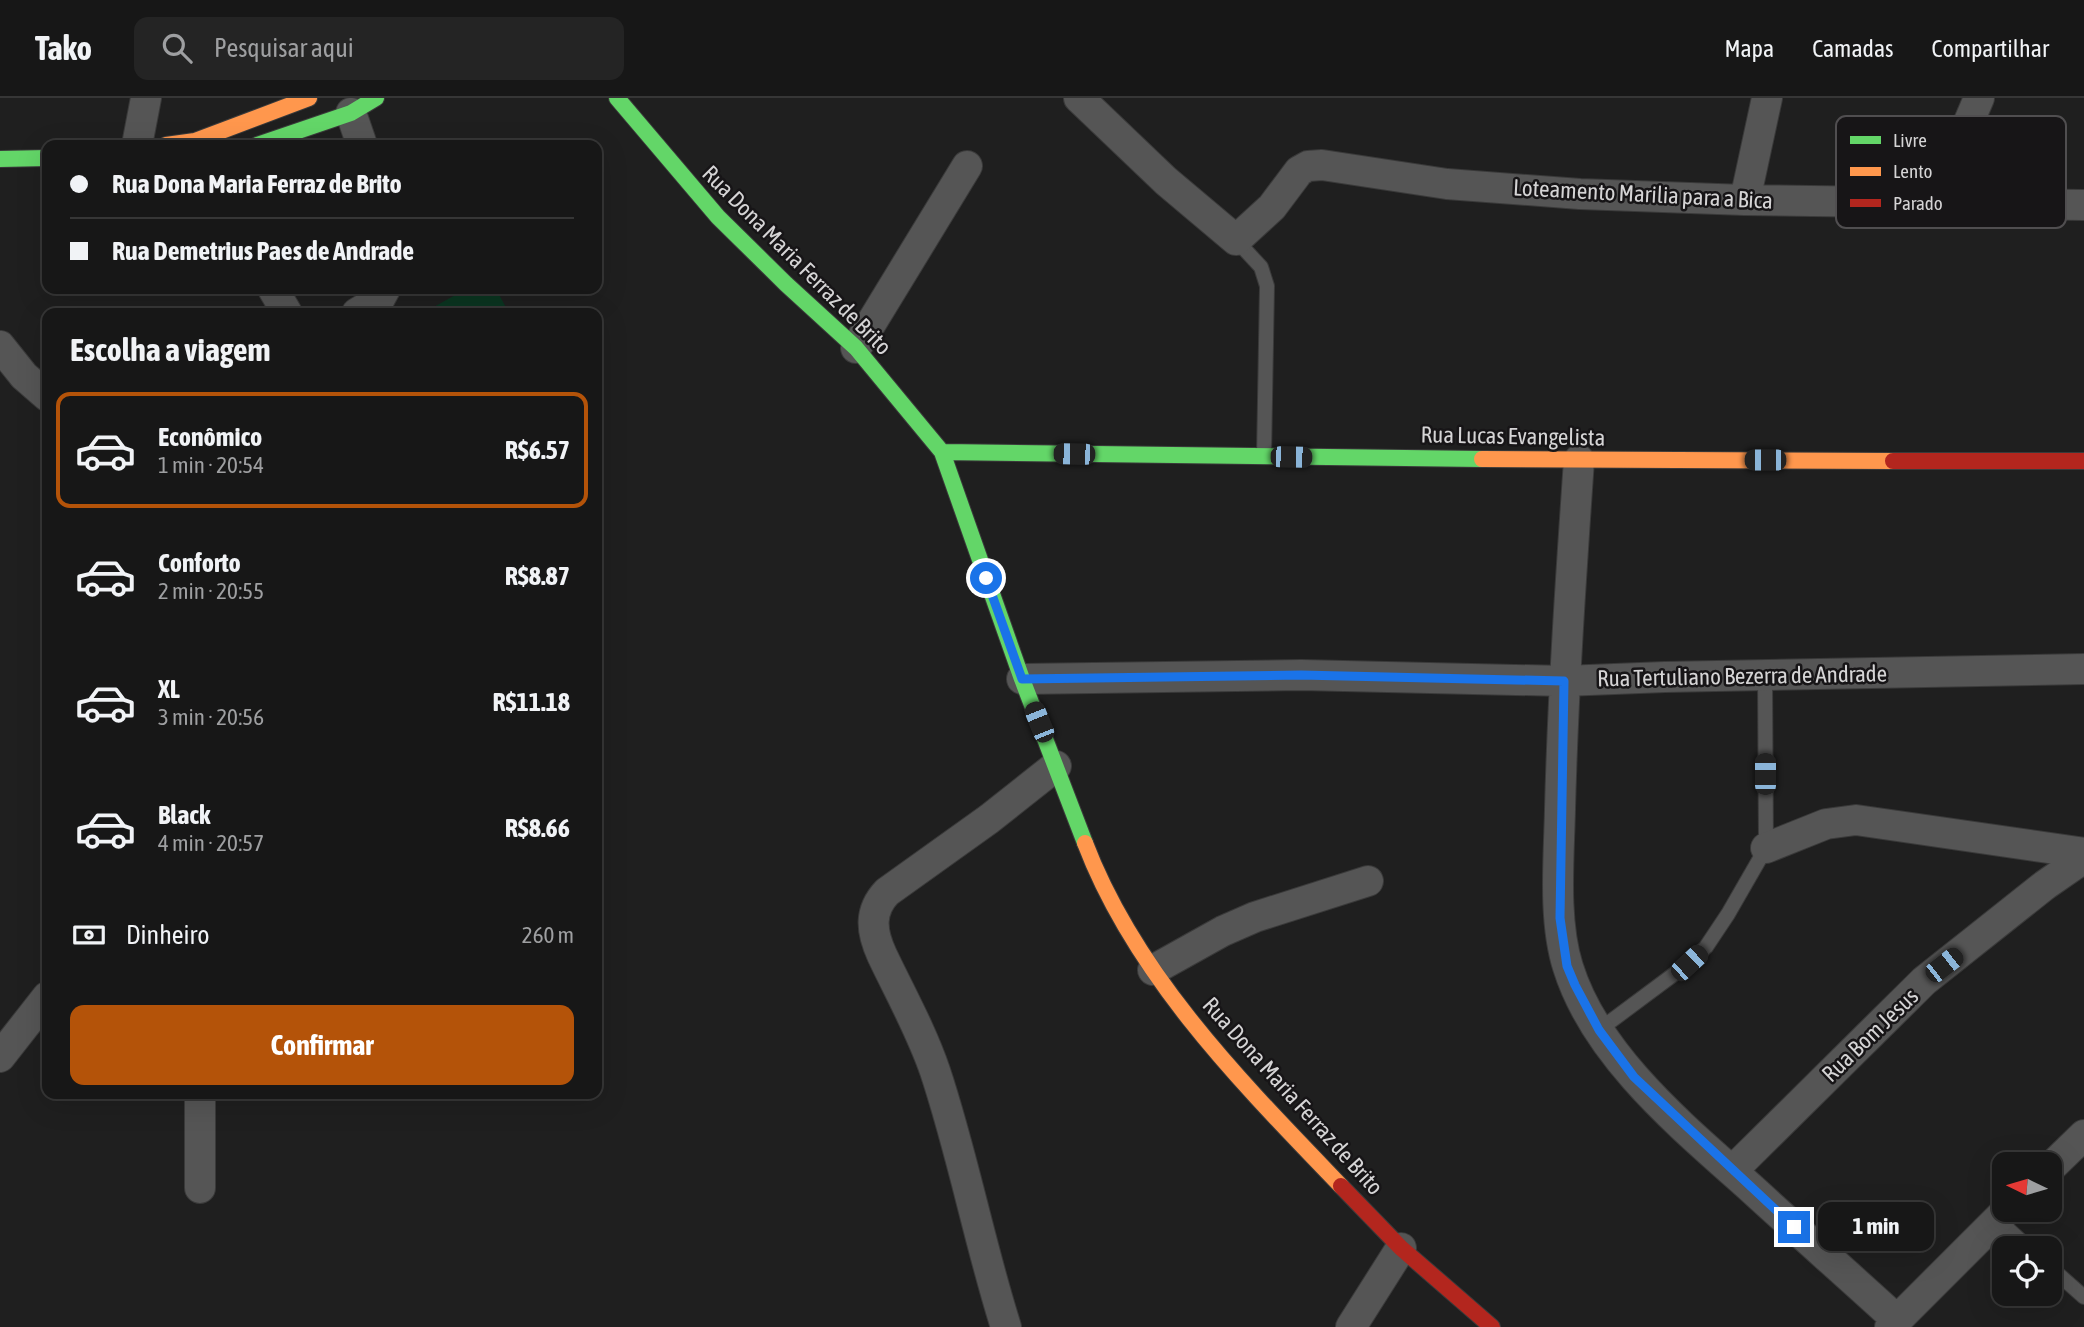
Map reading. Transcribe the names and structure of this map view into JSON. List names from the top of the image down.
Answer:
{
  "streets": {
    "street": [
      "Loteamento Marilia para a Bica",
      "Rua Dona Maria Ferraz de Brito",
      "Rua Lucas Evangelista",
      "Rua Tertuliano Bezerra de Andrade",
      "Rua Bom Jesus"
    ]
  },
  "crossings": [
    ["Rua Dona Maria Ferraz de Brito", "Rua Lucas Evangelista"],
    ["Rua Dona Maria Ferraz de Brito", "Rua Tertuliano Bezerra de Andrade"]
  ],
  "legend": ["Livre", "Lento", "Parado"],
  "north": "left",
  "page": {
    "header": "Tako",
    "search": "Pesquisar aqui",
    "nav": ["Mapa", "Camadas", "Compartilhar"],
    "banner": ["Rua Dona Maria Ferraz de Brito", "Rua Demetrius Paes de Andrade"],
    "heading": "Escolha a viagem",
    "list": [
      {
        "name": "Econômico",
        "note": "1 min · 20:54",
        "value": "R$6.57"
      },
      {
        "name": "Conforto",
        "note": "2 min · 20:55",
        "value": "R$8.87"
      },
      {
        "name": "XL",
        "note": "3 min · 20:56",
        "value": "R$11.18"
      },
      {
        "name": "Black",
        "note": "4 min · 20:57",
        "value": "R$8.66"
      }
    ],
    "pay": ["Dinheiro", "260 m"],
    "buttons": "Confirmar",
    "bubble": "1 min"
  }
}
